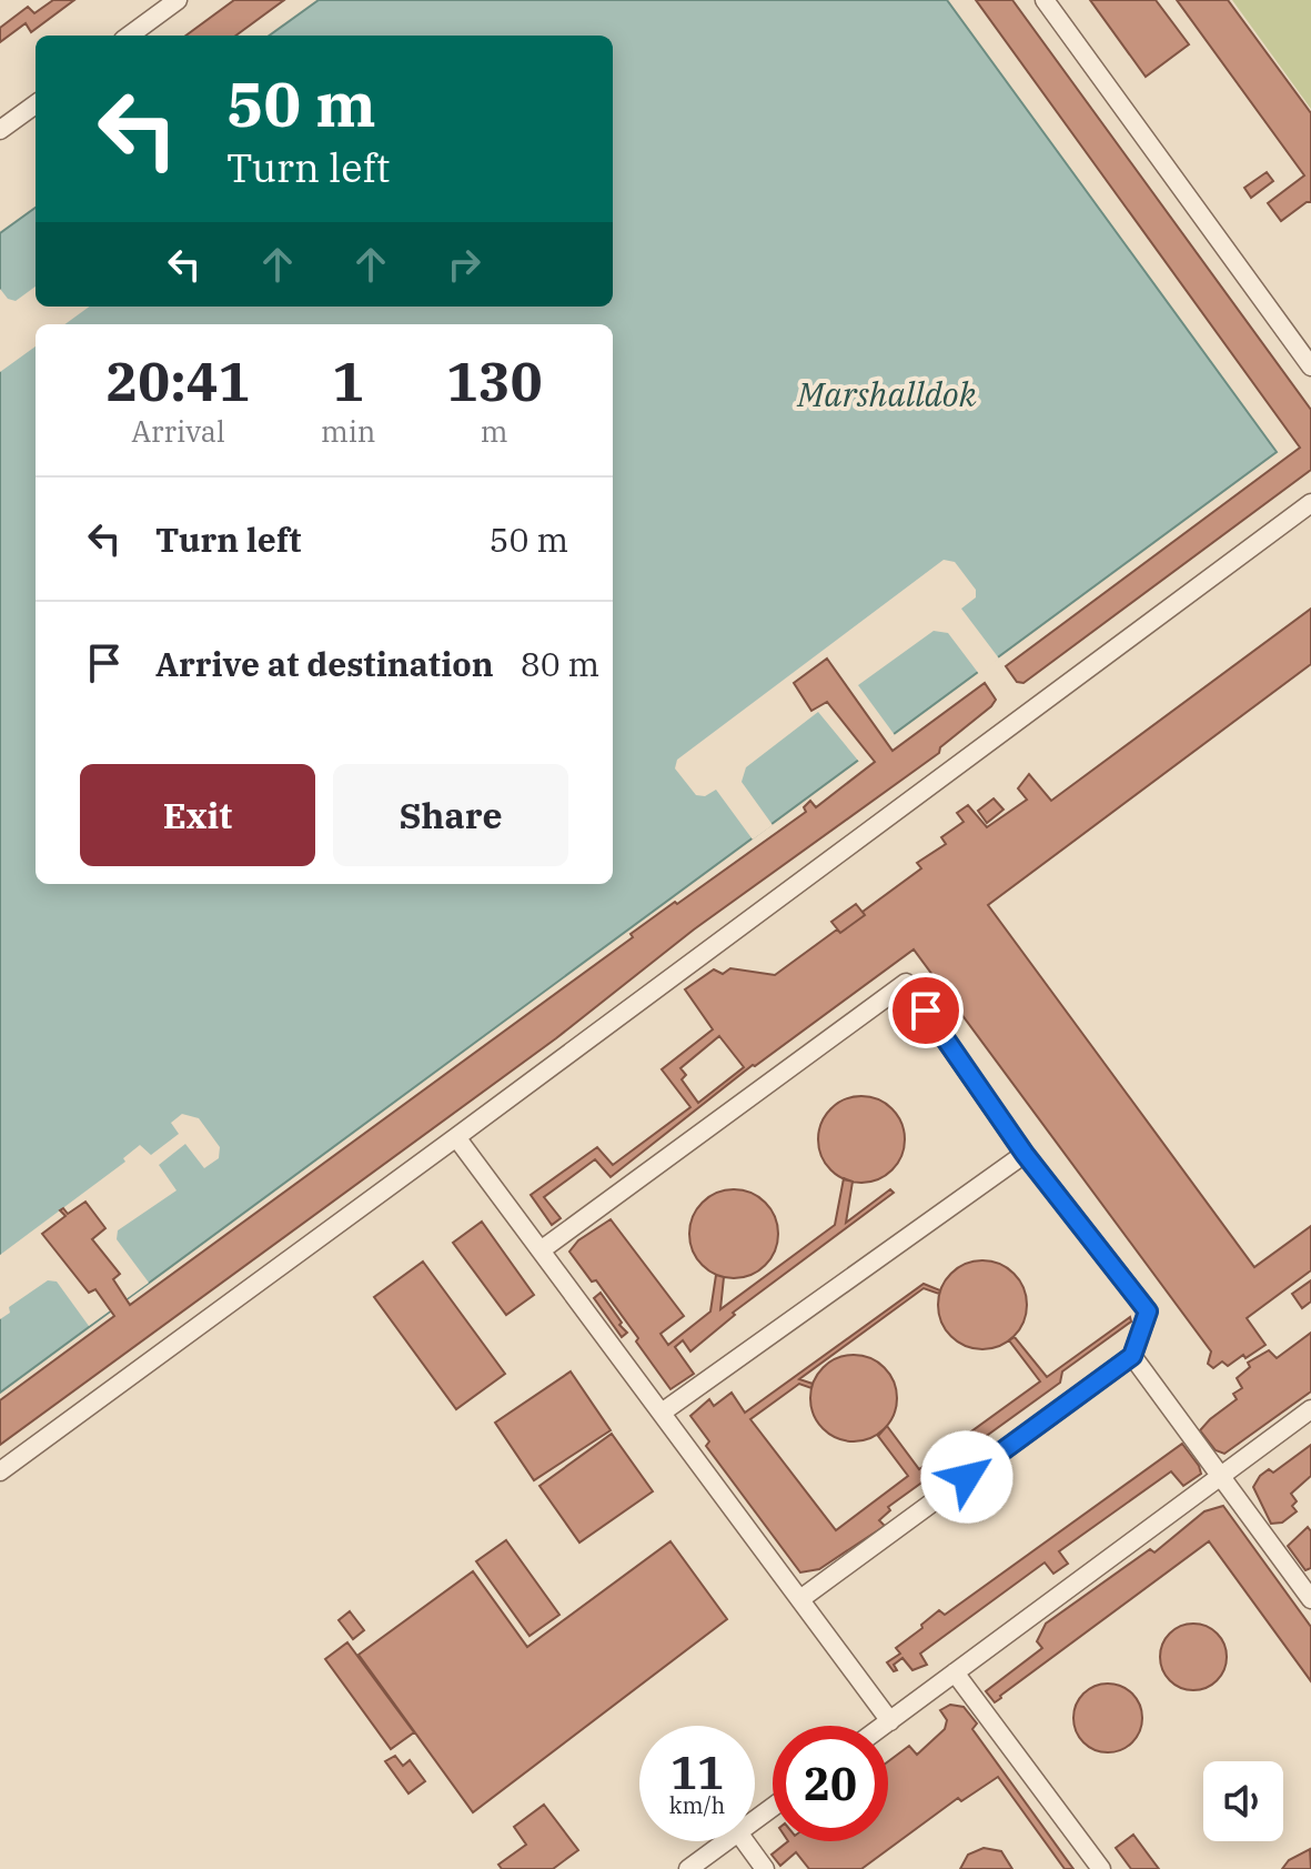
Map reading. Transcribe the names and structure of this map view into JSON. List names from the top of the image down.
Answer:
{
  "water": ["Marshalldok"],
  "page": {
    "turn": ["50 m", "Turn left"],
    "eta": [
      "20:41",
      "Arrival",
      "1",
      "min",
      "130",
      "m"
    ],
    "list": [
      {
        "name": "Turn left",
        "value": "50 m"
      },
      {
        "name": "Arrive at destination",
        "value": "80 m"
      }
    ],
    "buttons": ["Exit", "Share"],
    "speed": "11 km/h",
    "limit": "20"
  }
}
